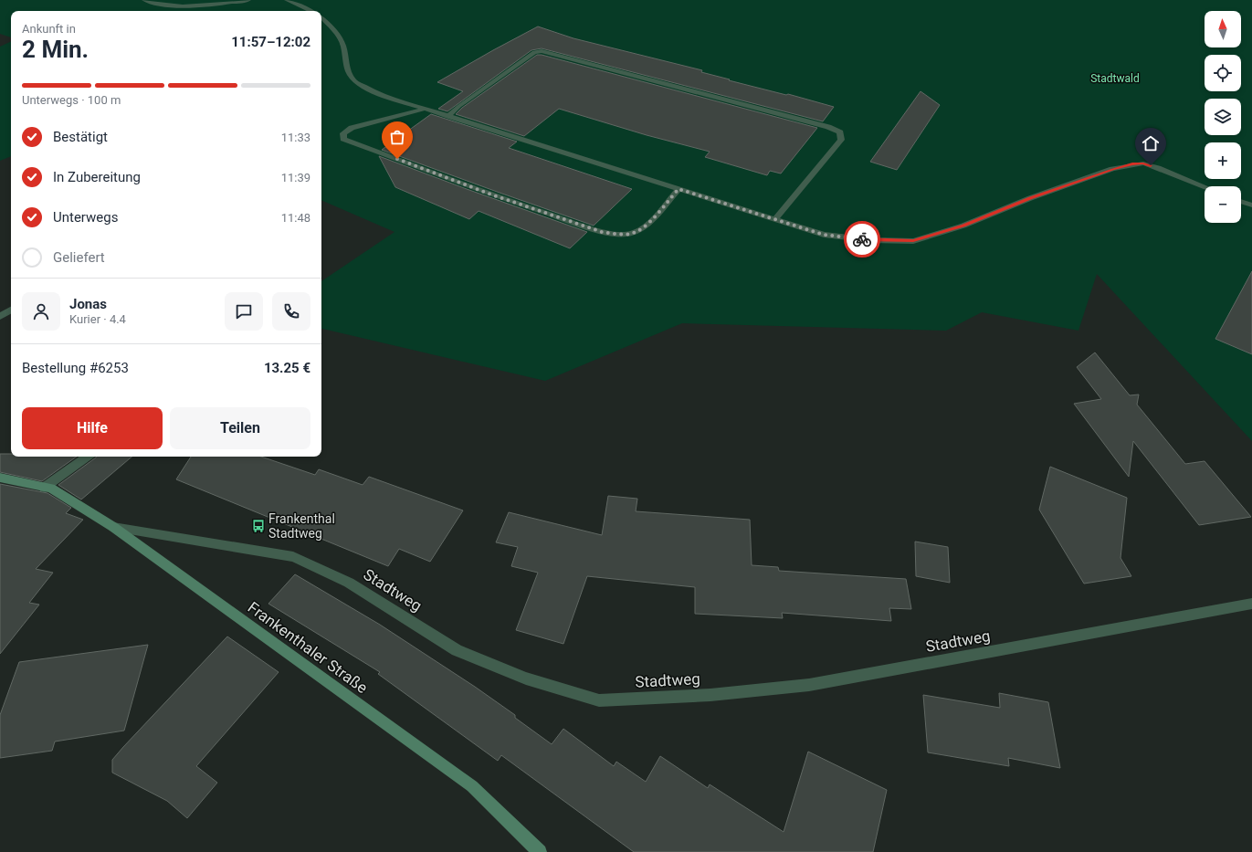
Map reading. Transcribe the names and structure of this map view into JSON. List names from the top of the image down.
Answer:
{
  "streets": {
    "main road": ["Frankenthaler Straße"],
    "street": ["Stadtweg"]
  },
  "crossings": [
    ["Stadtweg", "Frankenthaler Straße"]
  ],
  "parks": ["Stadtwald"],
  "places": {
    "bus stop": ["Frankenthal Stadtweg"]
  },
  "north": "top",
  "page": {
    "map_buttons": ["+", "−"],
    "heading": ["2 Min.", "Ankunft in", "11:57–12:02"],
    "panel": [
      "Jonas",
      "Kurier · 4.4",
      "Bestellung #6253",
      "13.25 €"
    ],
    "bar": "Unterwegs · 100 m",
    "list": [
      ["Bestätigt", "11:33"],
      ["In Zubereitung", "11:39"],
      ["Unterwegs", "11:48"],
      "Geliefert"
    ],
    "buttons": ["Hilfe", "Teilen"]
  }
}
